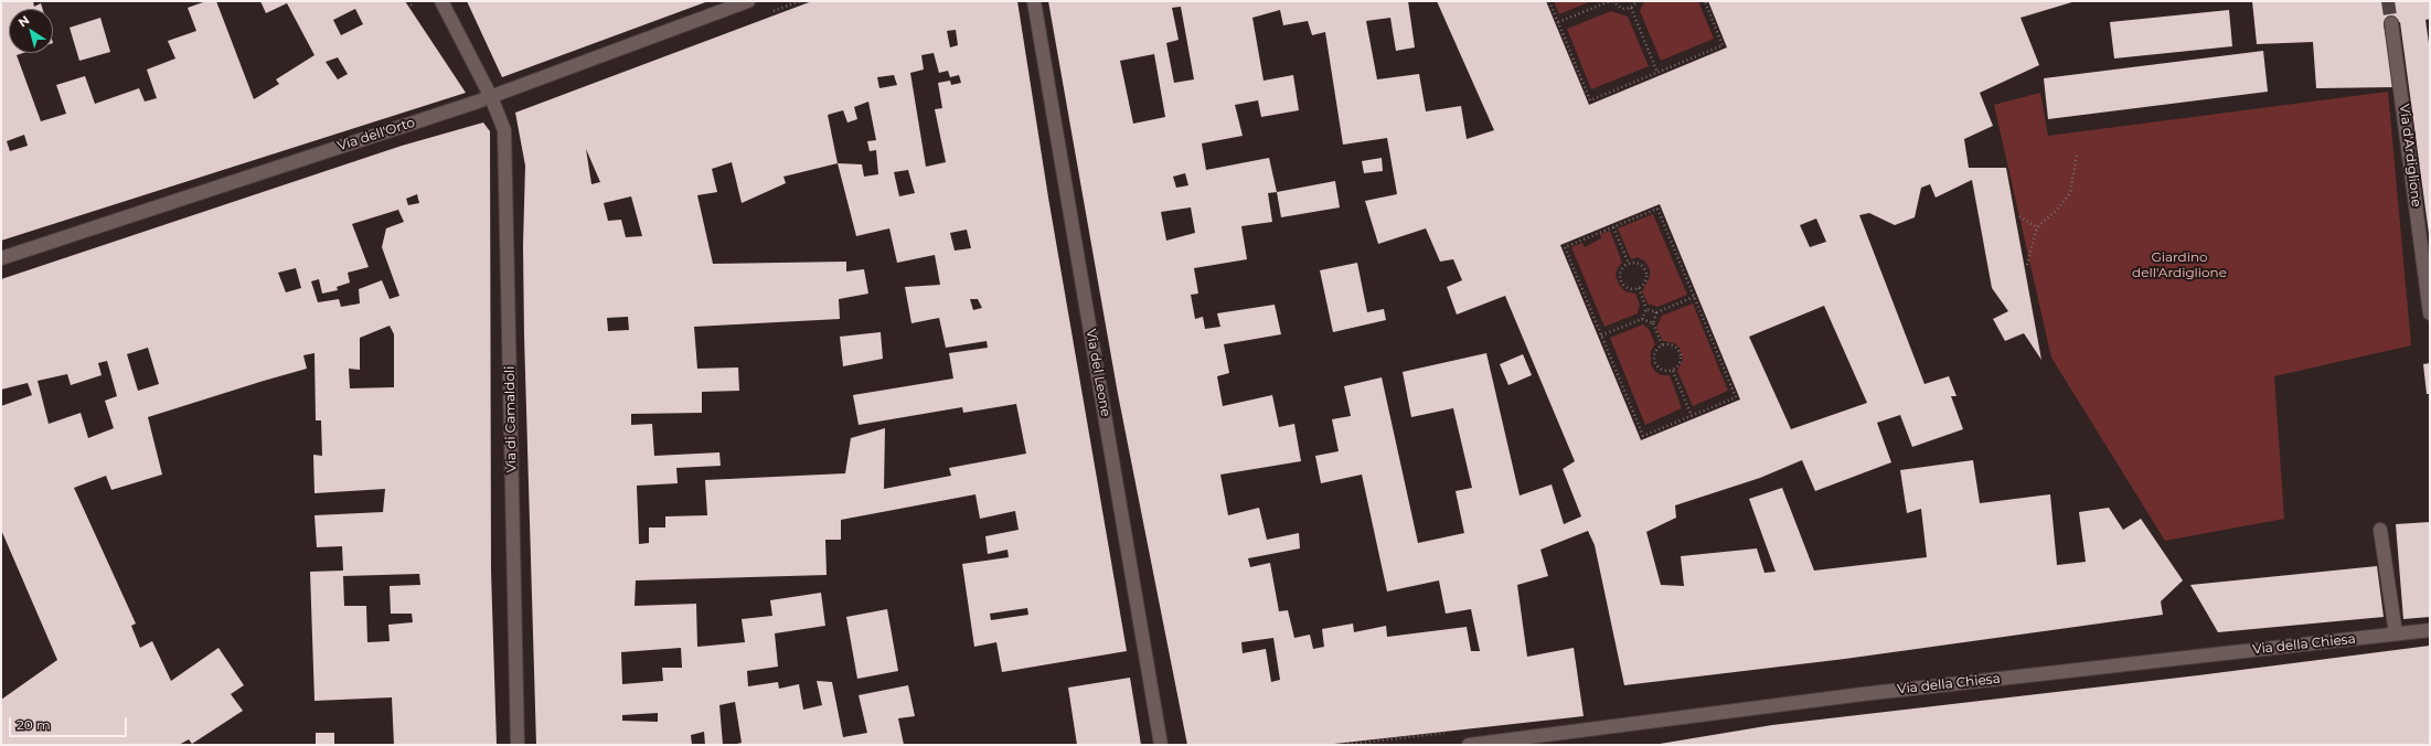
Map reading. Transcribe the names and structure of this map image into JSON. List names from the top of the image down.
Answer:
{
  "streets": {
    "street": [
      "Via dell'Orto",
      "Via d'Ardiglione",
      "Via del Leone",
      "Via di Camaldoli",
      "Via della Chiesa"
    ]
  },
  "crossings": [
    ["Via dell'Orto", "Via di Camaldoli"]
  ],
  "parks": ["Giardino dell'Ardiglione"],
  "scale_bar": "20 m",
  "north": "top left"
}
